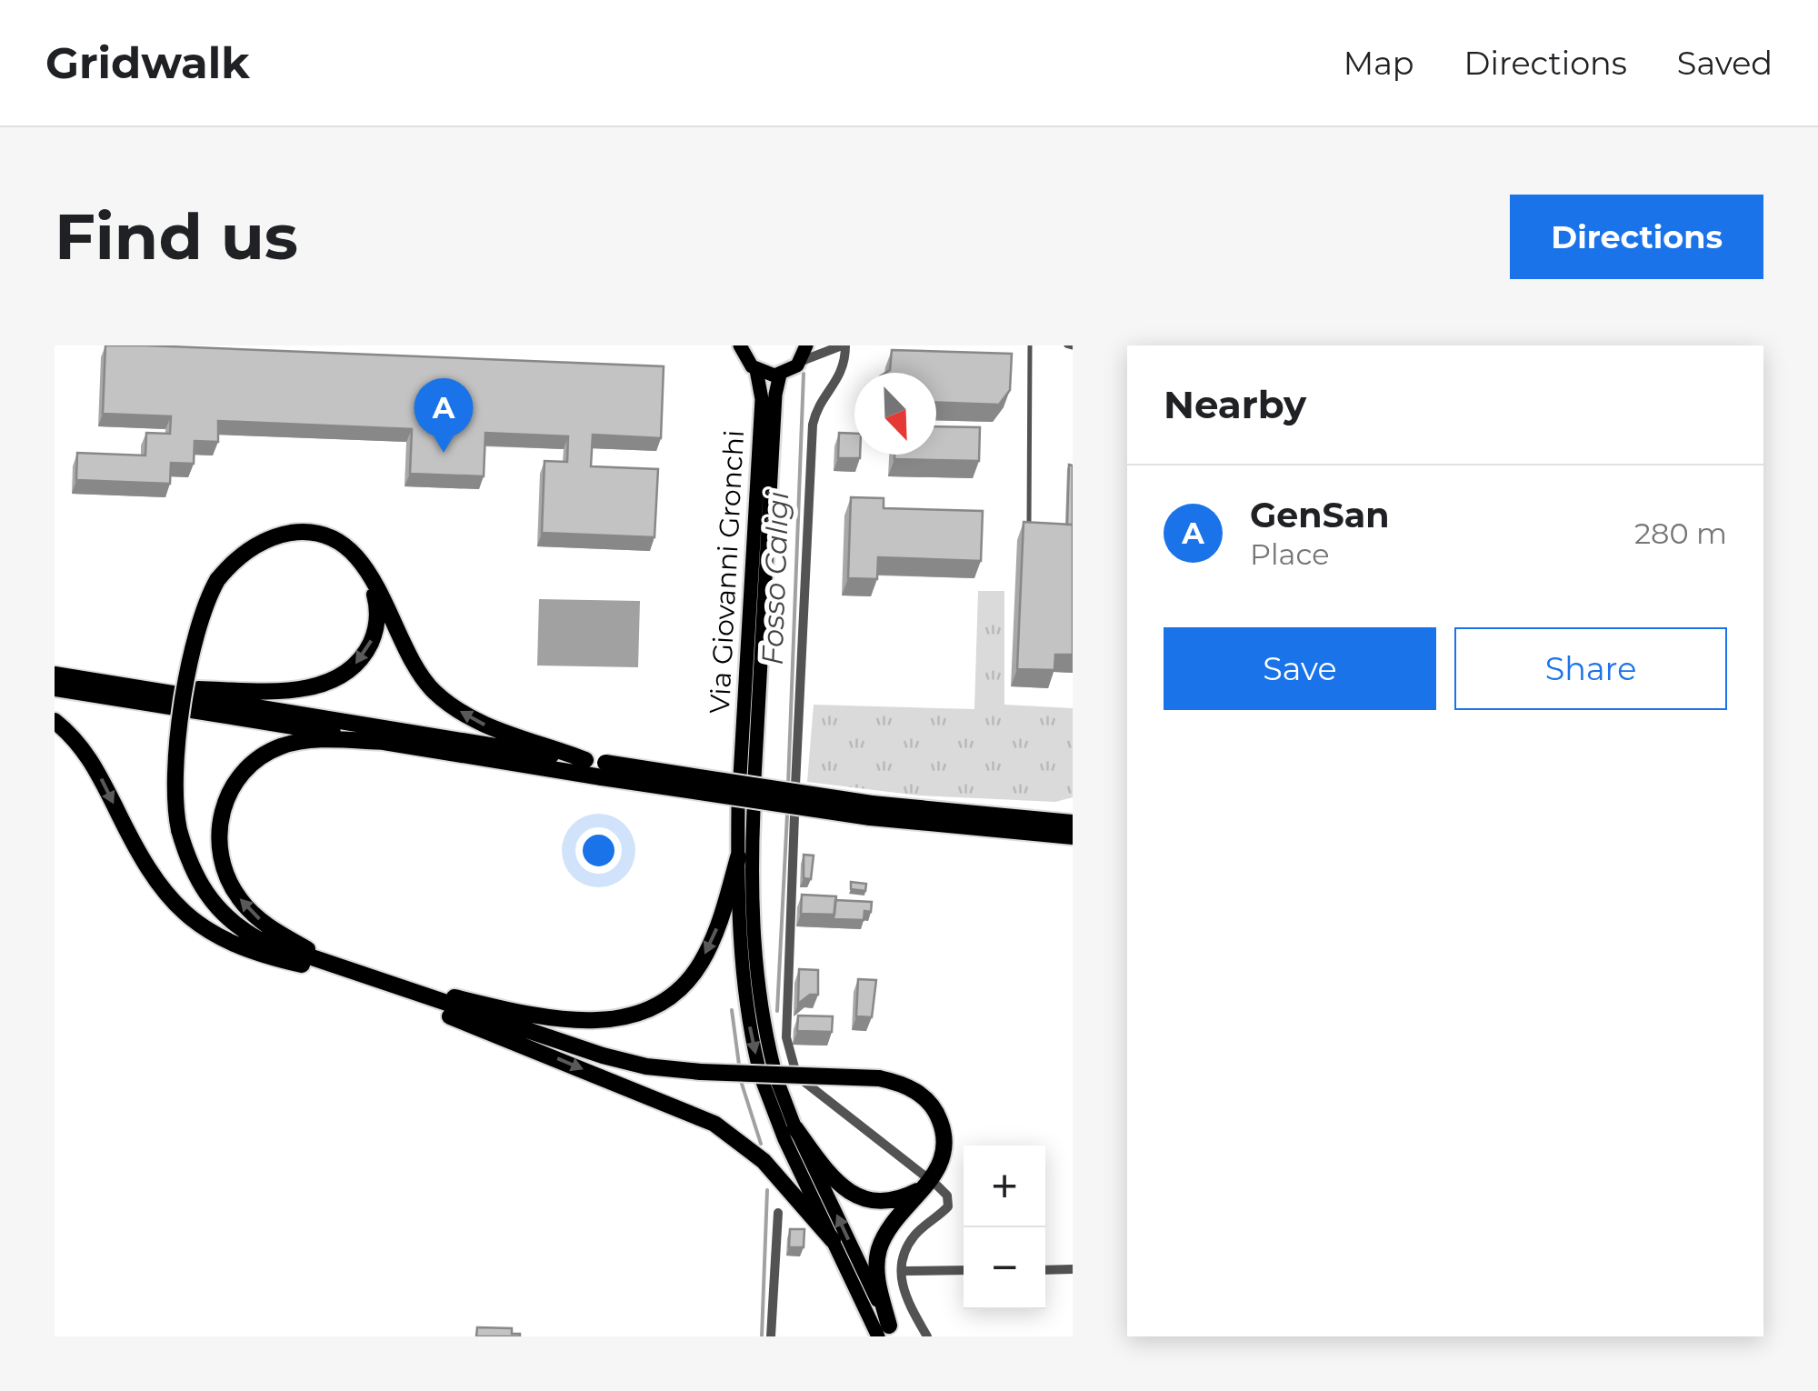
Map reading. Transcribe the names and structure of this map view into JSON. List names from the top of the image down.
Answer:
{
  "streets": {
    "main road": ["Via Giovanni Gronchi"]
  },
  "water": ["Fosso Caligi"],
  "north": "bottom right",
  "page": {
    "header": "Gridwalk",
    "nav": ["Map", "Directions", "Saved"],
    "buttons": [
      "Directions",
      ["Save", "Share"]
    ],
    "title": "Find us",
    "heading": "Nearby",
    "pins": "A",
    "list": [
      {
        "mark": "A",
        "name": "GenSan",
        "note": "Place",
        "value": "280 m"
      }
    ],
    "map_buttons": ["+", "−"]
  }
}
